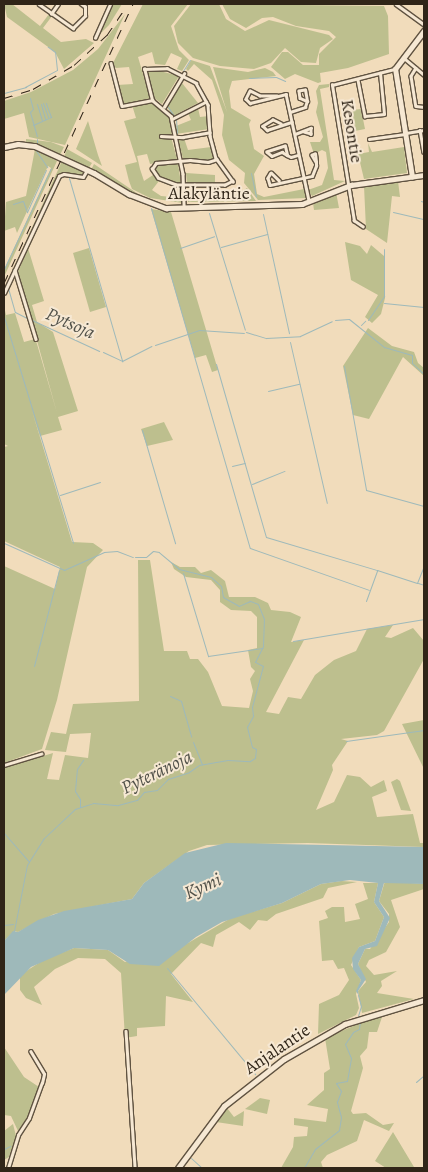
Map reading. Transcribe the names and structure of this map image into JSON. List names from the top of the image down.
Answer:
{
  "streets": {
    "street": ["Kesontie", "Alakyläntie", "Anjalantie"]
  },
  "crossings": [
    ["Kesontie", "Alakyläntie"]
  ],
  "water": ["Pytsoja", "Pyteränoja", "Kymi"]
}
